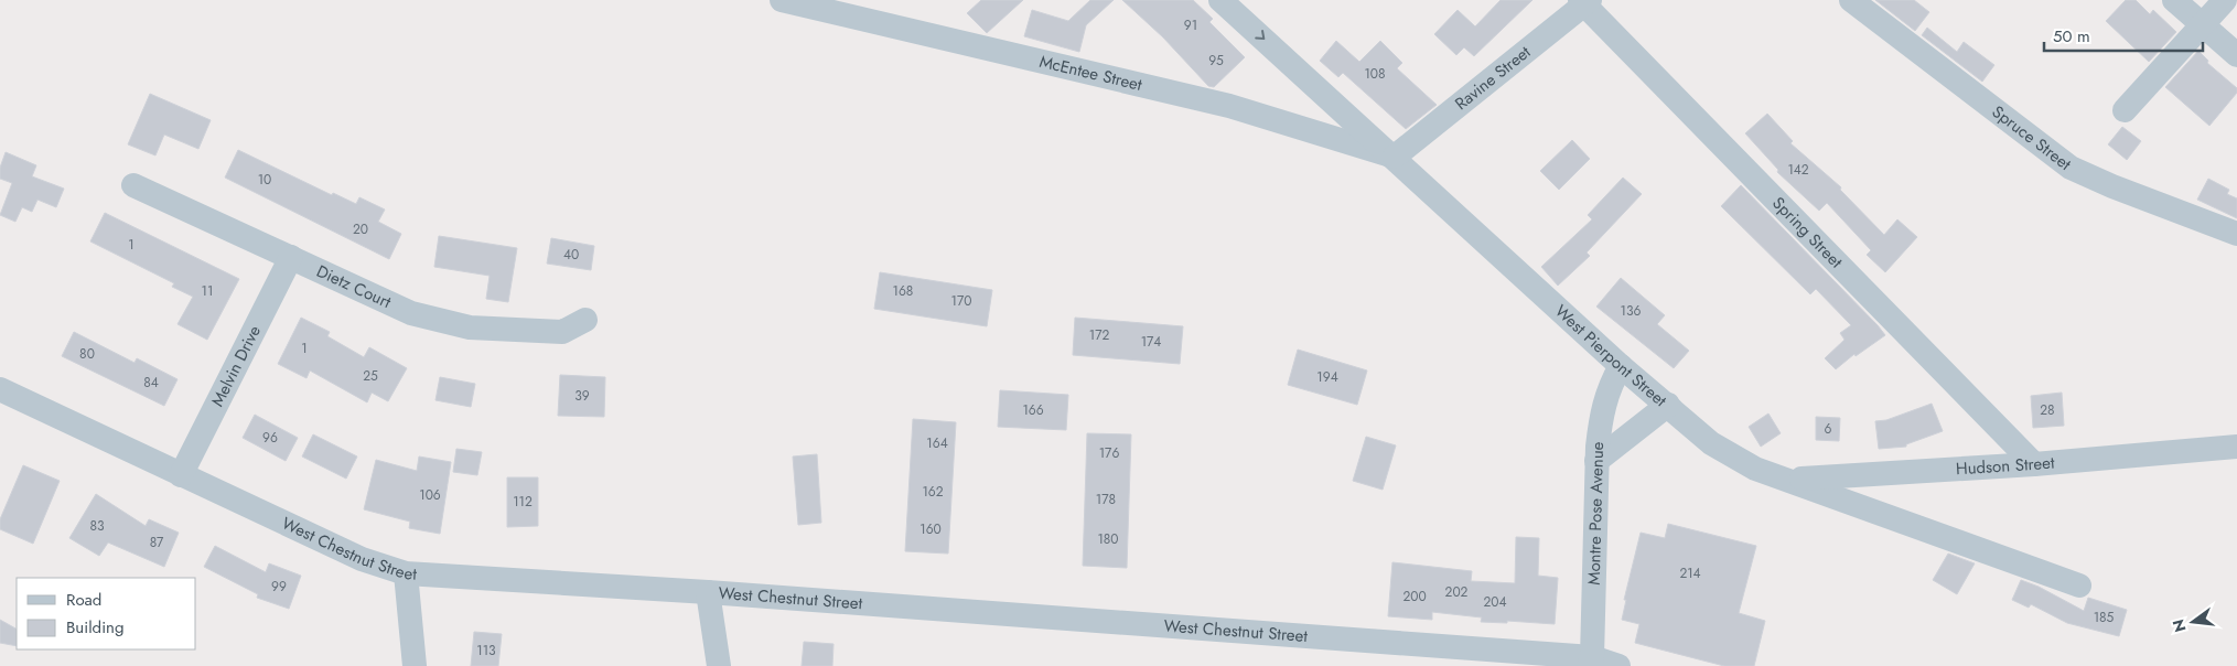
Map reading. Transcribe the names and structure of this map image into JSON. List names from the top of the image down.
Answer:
{
  "streets": {
    "street": [
      "McEntee Street",
      "Ravine Street",
      "Spruce Street",
      "Spring Street",
      "Dietz Court",
      "West Pierpont Street",
      "Melvin Drive",
      "Hudson Street",
      "Montre Pose Avenue",
      "West Chestnut Street"
    ]
  },
  "crossings": [
    ["McEntee Street", "Ravine Street"],
    ["McEntee Street", "West Pierpont Street"],
    ["Ravine Street", "Spring Street"],
    ["Ravine Street", "West Pierpont Street"],
    ["Spring Street", "Hudson Street"],
    ["Dietz Court", "Melvin Drive"],
    ["West Pierpont Street", "Hudson Street"],
    ["West Pierpont Street", "Montre Pose Avenue"],
    ["Melvin Drive", "West Chestnut Street"],
    ["Montre Pose Avenue", "West Chestnut Street"]
  ],
  "house_numbers": [
    "91",
    "95",
    "108",
    "142",
    "10",
    "20",
    "1",
    "40",
    "11",
    "168",
    "170",
    "136",
    "172",
    "174",
    "1",
    "80",
    "25",
    "194",
    "84",
    "39",
    "166",
    "28",
    "6",
    "96",
    "164",
    "176",
    "162",
    "106",
    "178",
    "112",
    "83",
    "160",
    "180",
    "87",
    "214",
    "99",
    "202",
    "200",
    "204",
    "185",
    "113"
  ],
  "legend": ["Road", "Building"],
  "scale_bar": "50 m",
  "north": "left"
}
